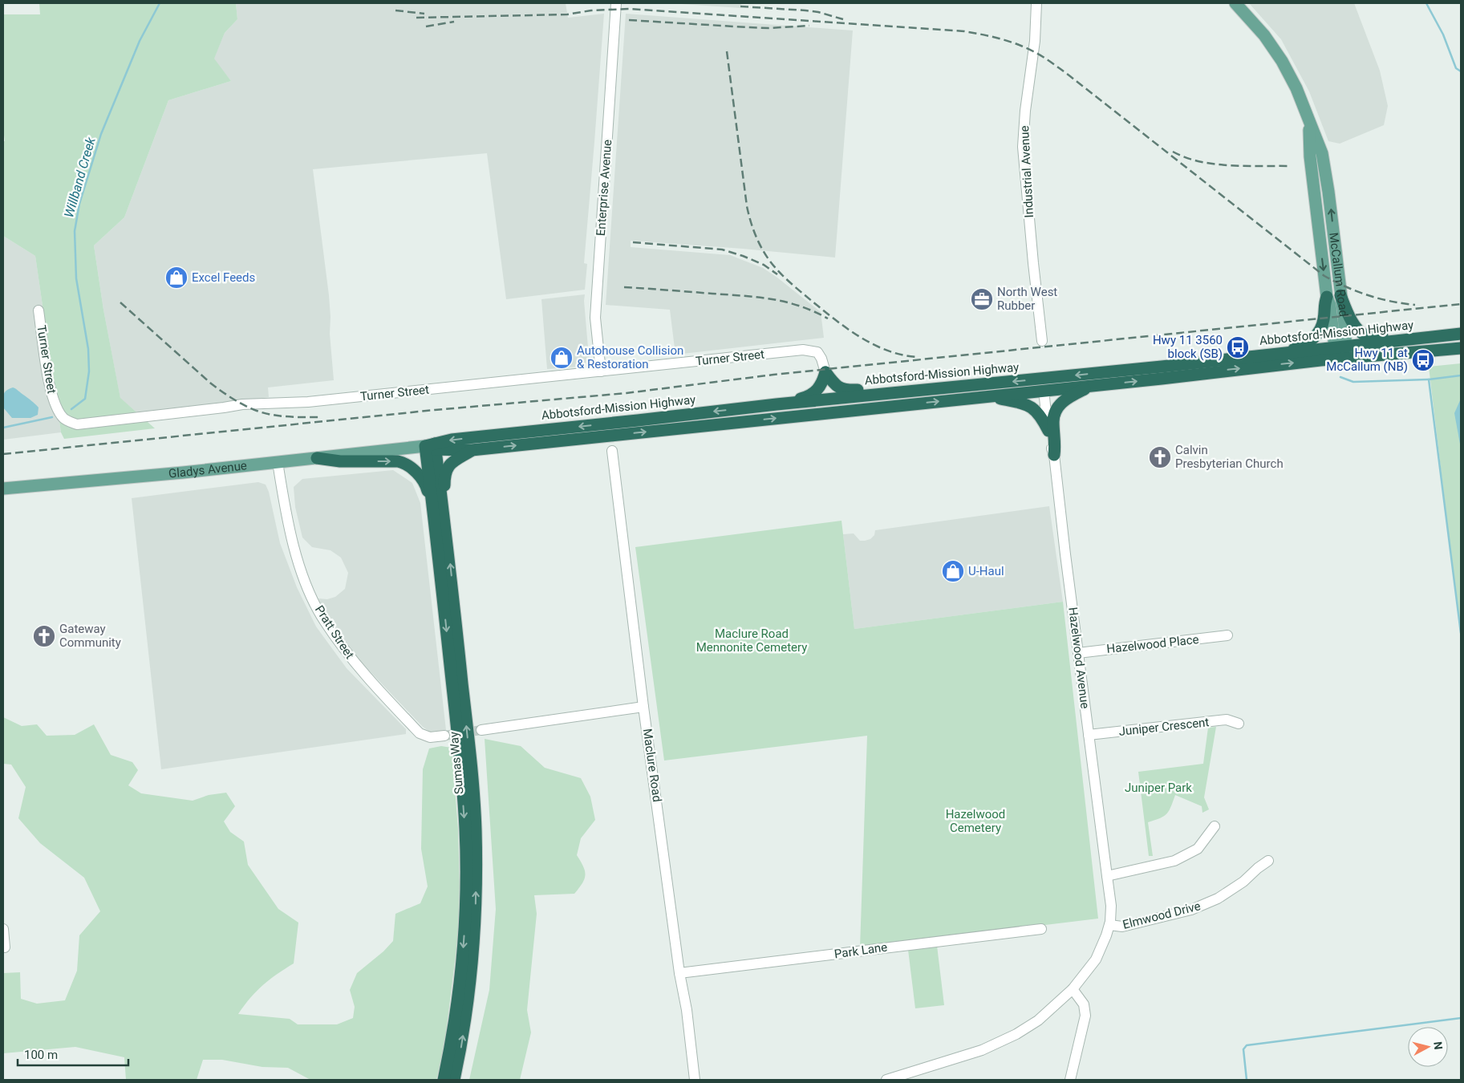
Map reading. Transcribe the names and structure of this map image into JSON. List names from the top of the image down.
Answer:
{
  "streets": {
    "highway": ["Abbotsford-Mission Highway", "Sumas Way"],
    "main road": ["McCallum Road", "Gladys Avenue"],
    "street": [
      "Industrial Avenue",
      "Enterprise Avenue",
      "Turner Street",
      "Pratt Street",
      "Hazelwood Place",
      "Hazelwood Avenue",
      "Juniper Crescent",
      "Maclure Road",
      "Elmwood Drive",
      "Park Lane"
    ]
  },
  "crossings": [
    ["Enterprise Avenue", "Turner Street"],
    ["McCallum Road", "Abbotsford-Mission Highway"],
    ["Abbotsford-Mission Highway", "Gladys Avenue"],
    ["Abbotsford-Mission Highway", "Hazelwood Avenue"],
    ["Abbotsford-Mission Highway", "Sumas Way"],
    ["Gladys Avenue", "Pratt Street"],
    ["Gladys Avenue", "Sumas Way"],
    ["Hazelwood Place", "Hazelwood Avenue"],
    ["Hazelwood Avenue", "Juniper Crescent"],
    ["Hazelwood Avenue", "Elmwood Drive"],
    ["Maclure Road", "Park Lane"]
  ],
  "water": ["Willband Creek"],
  "parks": ["Maclure Road Mennonite Cemetery", "Juniper Park", "Hazelwood Cemetery"],
  "places": {
    "shop": ["Excel Feeds", "Autohouse Collision & Restoration", "U-Haul"],
    "office": ["North West Rubber"],
    "bus stop": ["Hwy 11 3560 block (SB)", "Hwy 11 at McCallum (NB)"],
    "church": ["Calvin Presbyterian Church", "Gateway Community"]
  },
  "scale_bar": "100 m",
  "north": "right"
}
